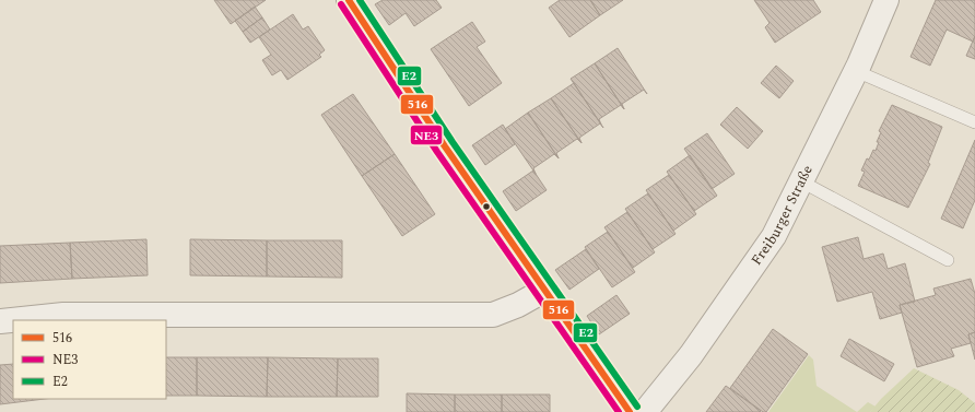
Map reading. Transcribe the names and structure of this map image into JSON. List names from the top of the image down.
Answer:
{
  "streets": {
    "street": ["Freiburger Straße"]
  },
  "lines": ["transit line 516", "transit line E2", "transit line NE3"],
  "legend": ["516", "NE3", "E2"]
}
